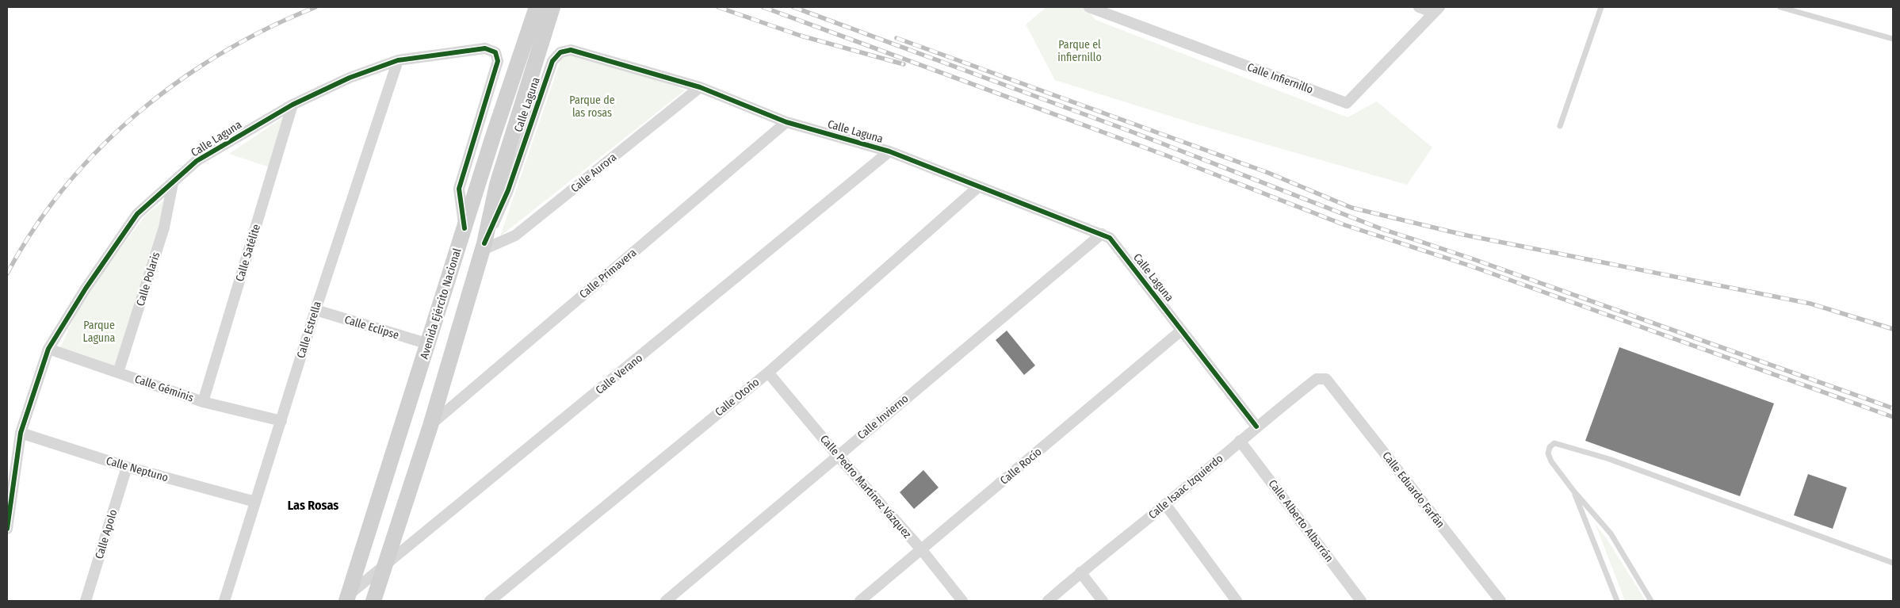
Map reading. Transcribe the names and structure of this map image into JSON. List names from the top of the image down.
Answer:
{
  "streets": {
    "main road": ["Avenida Ejército Nacional"],
    "street": [
      "Calle Infiernillo",
      "Calle Laguna",
      "Calle Aurora",
      "Calle Satélite",
      "Calle Primavera",
      "Calle Polaris",
      "Calle Eclipse",
      "Calle Estrella",
      "Calle Verano",
      "Calle Géminis",
      "Calle Otoño",
      "Calle Invierno",
      "Calle Rocío",
      "Calle Neptuno",
      "Calle Pedro Martínez Vázquez",
      "Calle Isaac Izquierdo",
      "Calle Eduardo Farfán",
      "Calle Alberto Albarrán",
      "Calle Apolo"
    ]
  },
  "crossings": [
    ["Calle Laguna", "Calle Aurora"],
    ["Calle Laguna", "Calle Satélite"],
    ["Calle Laguna", "Calle Primavera"],
    ["Calle Laguna", "Calle Polaris"],
    ["Calle Laguna", "Avenida Ejército Nacional"],
    ["Calle Laguna", "Calle Estrella"],
    ["Calle Laguna", "Calle Verano"],
    ["Calle Laguna", "Calle Géminis"],
    ["Calle Laguna", "Calle Otoño"],
    ["Calle Laguna", "Calle Invierno"],
    ["Calle Laguna", "Calle Rocío"],
    ["Calle Laguna", "Calle Neptuno"],
    ["Calle Laguna", "Calle Isaac Izquierdo"],
    ["Calle Satélite", "Calle Géminis"],
    ["Calle Polaris", "Calle Géminis"],
    ["Avenida Ejército Nacional", "Calle Eclipse"],
    ["Avenida Ejército Nacional", "Calle Verano"],
    ["Calle Eclipse", "Calle Estrella"],
    ["Calle Estrella", "Calle Géminis"],
    ["Calle Estrella", "Calle Neptuno"],
    ["Calle Otoño", "Calle Pedro Martínez Vázquez"],
    ["Calle Invierno", "Calle Pedro Martínez Vázquez"],
    ["Calle Rocío", "Calle Pedro Martínez Vázquez"],
    ["Calle Neptuno", "Calle Apolo"],
    ["Calle Isaac Izquierdo", "Calle Eduardo Farfán"],
    ["Calle Isaac Izquierdo", "Calle Alberto Albarrán"]
  ],
  "districts": ["Las Rosas"],
  "parks": ["Parque el infiernillo", "Parque de las rosas", "Parque Laguna"]
}
